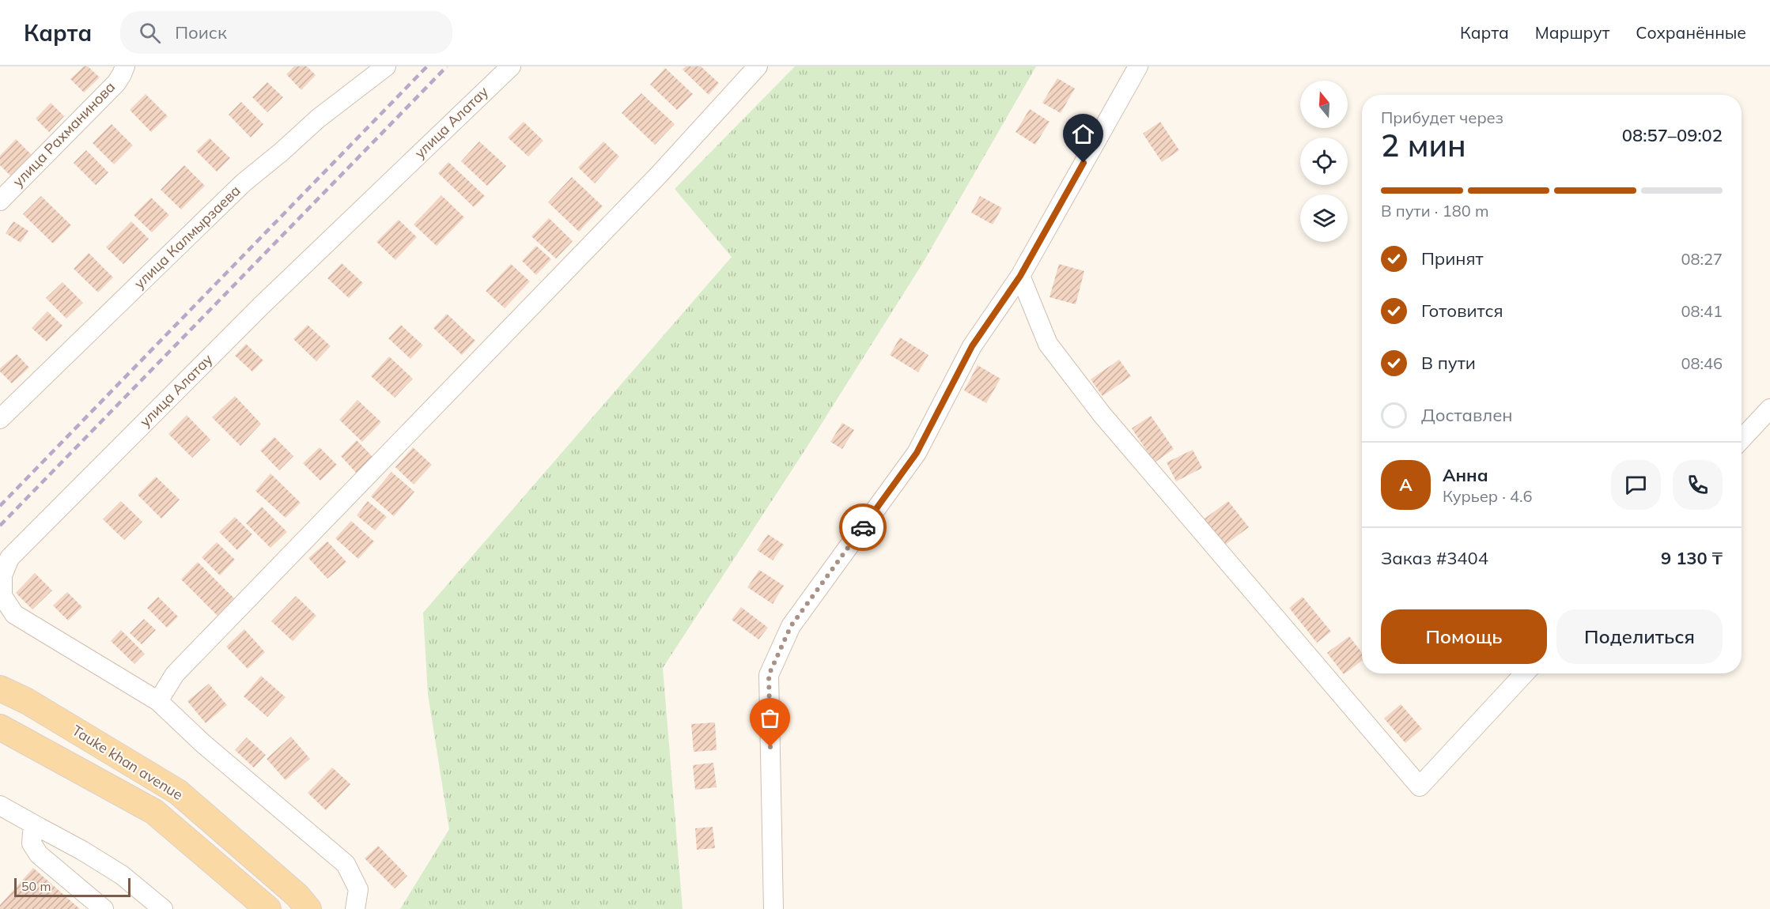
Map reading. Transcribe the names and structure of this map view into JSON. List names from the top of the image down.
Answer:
{
  "streets": {
    "main road": ["Tauke khan avenue"],
    "street": ["улица Алатау", "улица Рахманинова", "улица Калмырзаева"]
  },
  "scale_bar": "50 m",
  "north": "top",
  "page": {
    "header": "Карта",
    "search": "Поиск",
    "nav": ["Карта", "Маршрут", "Сохранённые"],
    "heading": ["2 мин", "Прибудет через", "08:57–09:02"],
    "panel": [
      "Анна",
      "Курьер · 4.6",
      "Заказ #3404",
      "9 130 ₸"
    ],
    "bar": "В пути · 180 m",
    "list": [
      ["Принят", "08:27"],
      ["Готовится", "08:41"],
      ["В пути", "08:46"],
      "Доставлен"
    ],
    "round": "А",
    "buttons": ["Помощь", "Поделиться"],
    "scale": "50 m"
  }
}
